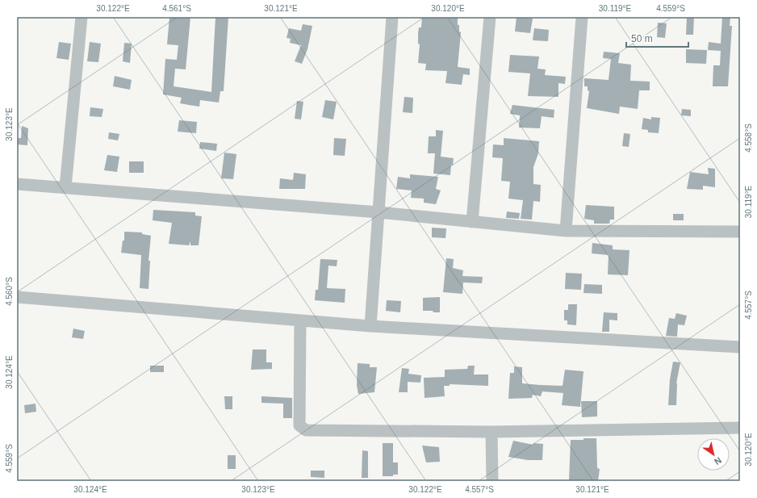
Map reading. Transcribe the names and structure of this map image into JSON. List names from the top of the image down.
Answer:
{
  "scale_bar": "50 m",
  "north": "bottom right",
  "coordinates": [
    "30.122°E",
    "4.561°S",
    "30.121°E",
    "30.120°E",
    "30.119°E",
    "4.559°S",
    "30.123°E",
    "4.558°S",
    "4.560°S",
    "4.557°S",
    "30.124°E"
  ]
}
